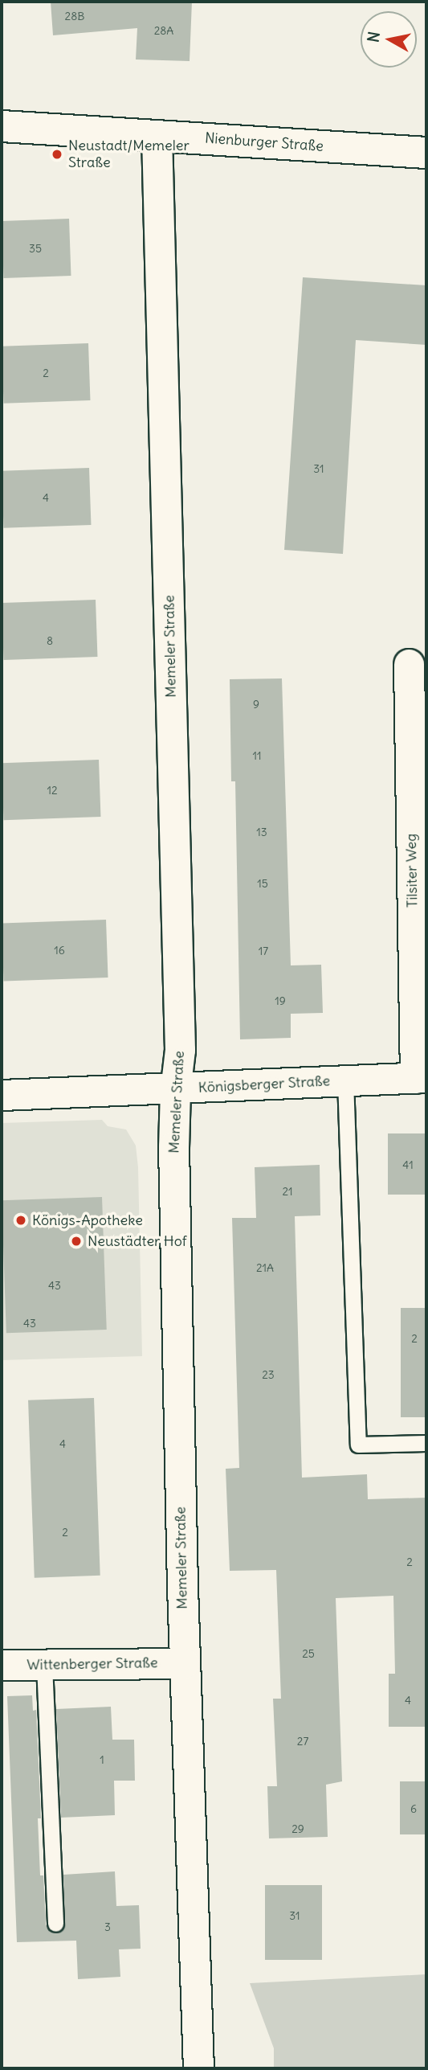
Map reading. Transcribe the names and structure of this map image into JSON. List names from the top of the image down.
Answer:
{
  "streets": {
    "main road": ["Nienburger Straße"],
    "street": [
      "Memeler Straße",
      "Tilsiter Weg",
      "Königsberger Straße",
      "Wittenberger Straße"
    ]
  },
  "crossings": [
    ["Nienburger Straße", "Memeler Straße"],
    ["Memeler Straße", "Königsberger Straße"],
    ["Memeler Straße", "Wittenberger Straße"],
    ["Tilsiter Weg", "Königsberger Straße"]
  ],
  "places": ["Neustadt/Memeler Straße", "Königs-Apotheke", "Neustädter Hof"],
  "house_numbers": [
    "28B",
    "28A",
    "35",
    "2",
    "31",
    "4",
    "8",
    "9",
    "11",
    "12",
    "13",
    "15",
    "16",
    "17",
    "19",
    "41",
    "21",
    "21A",
    "43",
    "43",
    "2",
    "23",
    "4",
    "2",
    "2",
    "25",
    "4",
    "27",
    "1",
    "6",
    "29",
    "31",
    "3"
  ],
  "north": "left"
}
